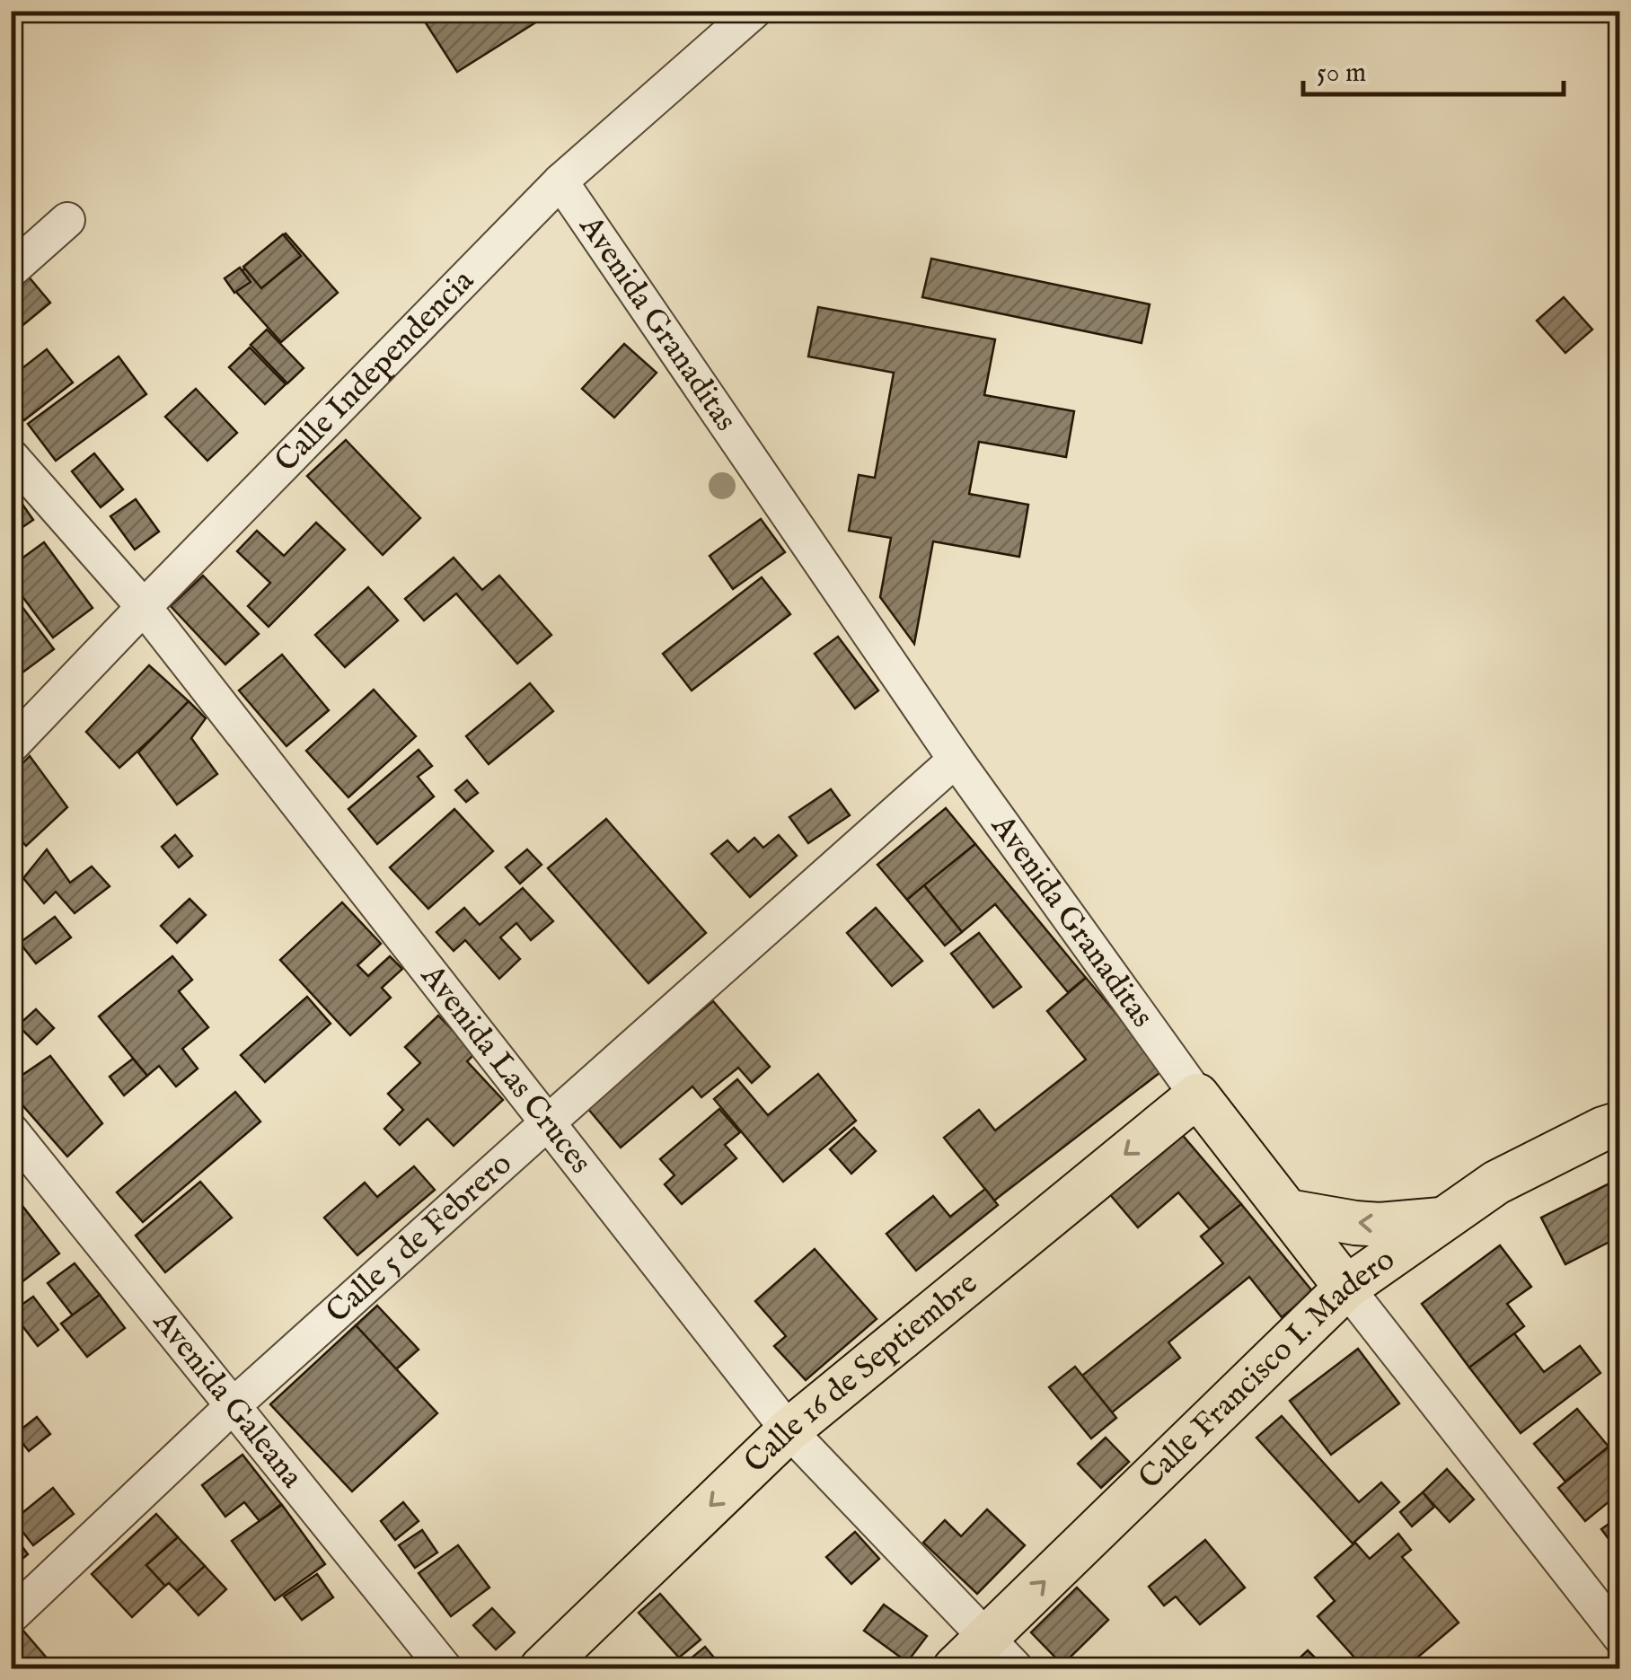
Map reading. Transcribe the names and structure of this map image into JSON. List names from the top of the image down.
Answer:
{
  "streets": {
    "main road": ["Avenida Granaditas", "Calle Francisco I. Madero", "Calle 16 de Septiembre"],
    "street": [
      "Calle Independencia",
      "Avenida Las Cruces",
      "Calle 5 de Febrero",
      "Avenida Galeana"
    ]
  },
  "crossings": [
    ["Avenida Granaditas", "Calle Independencia"],
    ["Avenida Granaditas", "Calle 5 de Febrero"],
    ["Avenida Granaditas", "Calle Francisco I. Madero"],
    ["Avenida Granaditas", "Calle 16 de Septiembre"],
    ["Calle Independencia", "Avenida Las Cruces"],
    ["Avenida Las Cruces", "Calle 5 de Febrero"],
    ["Avenida Las Cruces", "Calle Francisco I. Madero"],
    ["Avenida Las Cruces", "Calle 16 de Septiembre"],
    ["Calle 5 de Febrero", "Avenida Galeana"]
  ],
  "one_way": ["Calle Francisco I. Madero", "Calle 16 de Septiembre"],
  "scale_bar": "50 m"
}
